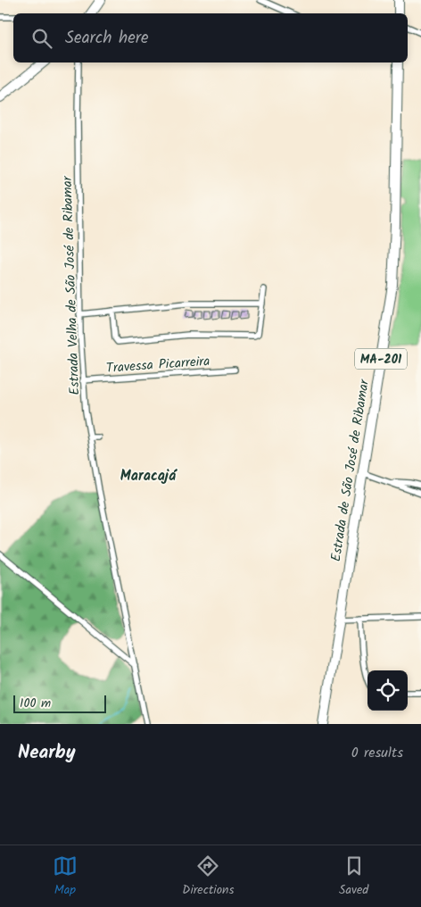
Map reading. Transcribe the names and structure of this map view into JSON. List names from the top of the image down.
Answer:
{
  "streets": {
    "main road": ["MA-201", "Estrada de São José de Ribamar"],
    "street": ["Estrada Velha de São José de Ribamar", "Travessa Picarreira"]
  },
  "crossings": [
    ["Estrada Velha de São José de Ribamar", "Travessa Picarreira"]
  ],
  "districts": ["Maracajá"],
  "scale_bar": "100 m",
  "page": {
    "search": "Search here",
    "scale": "100 m",
    "heading": ["Nearby", "0 results"],
    "nav": ["Map", "Directions", "Saved"]
  }
}
